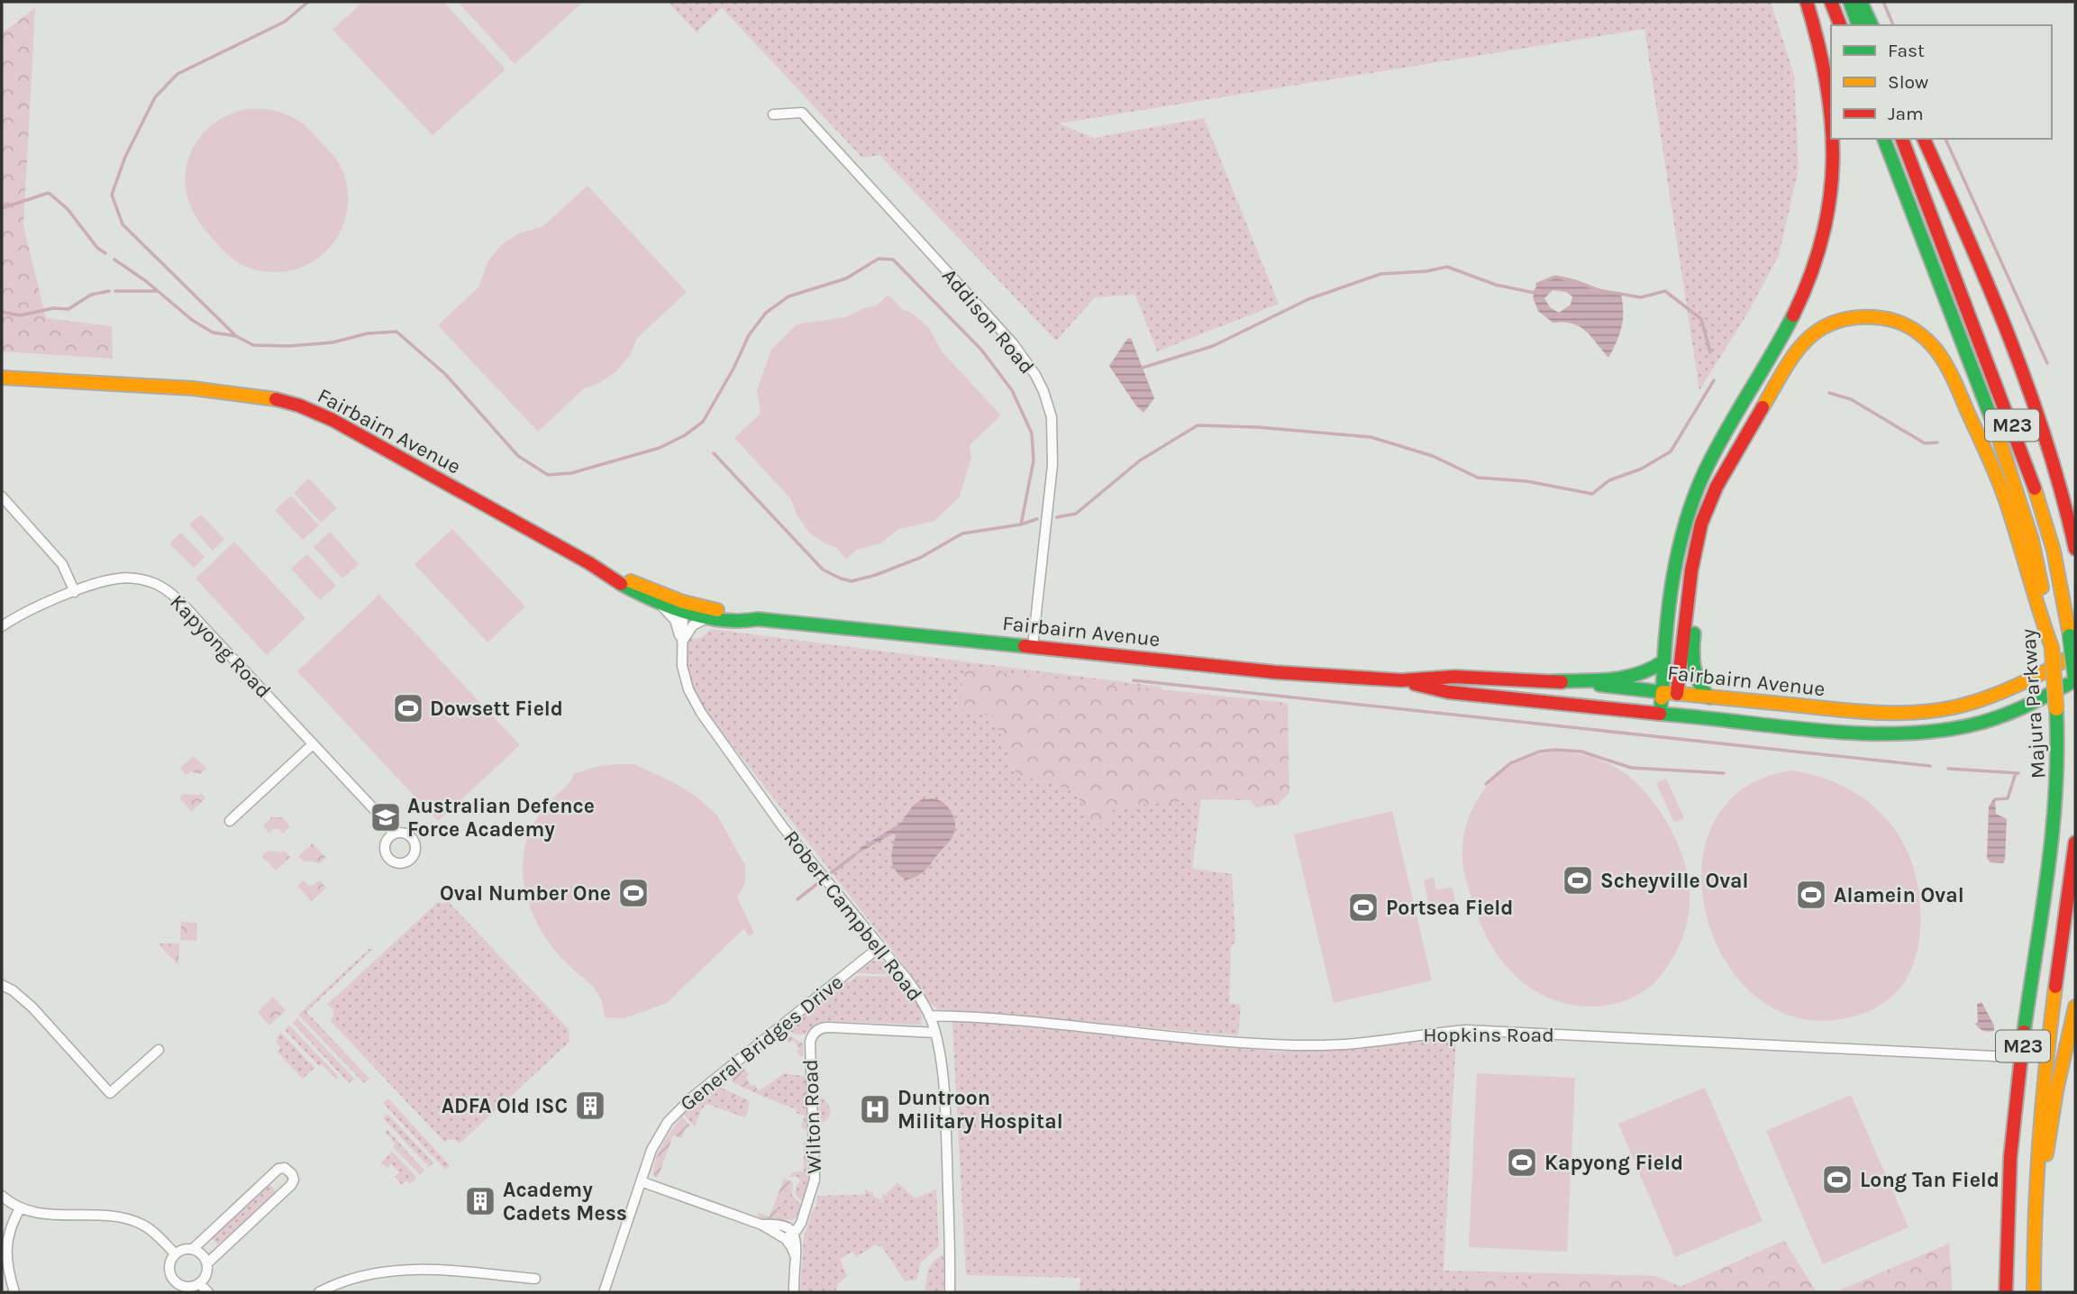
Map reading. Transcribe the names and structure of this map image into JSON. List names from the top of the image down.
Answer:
{
  "streets": {
    "main road": ["M23", "Fairbairn Avenue", "Majura Parkway"],
    "street": [
      "Addison Road",
      "Kapyong Road",
      "Robert Campbell Road",
      "Hopkins Road",
      "General Bridges Drive",
      "Wilton Road"
    ]
  },
  "crossings": [
    ["Addison Road", "Fairbairn Avenue"],
    ["Fairbairn Avenue", "Majura Parkway"],
    ["Fairbairn Avenue", "Robert Campbell Road"],
    ["Robert Campbell Road", "Hopkins Road"],
    ["Robert Campbell Road", "General Bridges Drive"],
    ["Robert Campbell Road", "Wilton Road"]
  ],
  "places": {
    "sports": [
      "Dowsett Field",
      "Scheyville Oval",
      "Oval Number One",
      "Alamein Oval",
      "Portsea Field",
      "Kapyong Field",
      "Long Tan Field"
    ],
    "school or university": ["Australian Defence Force Academy"],
    "building": ["ADFA Old ISC", "Academy Cadets Mess"],
    "hospital": ["Duntroon Military Hospital"]
  },
  "legend": ["Fast", "Slow", "Jam"]
}
